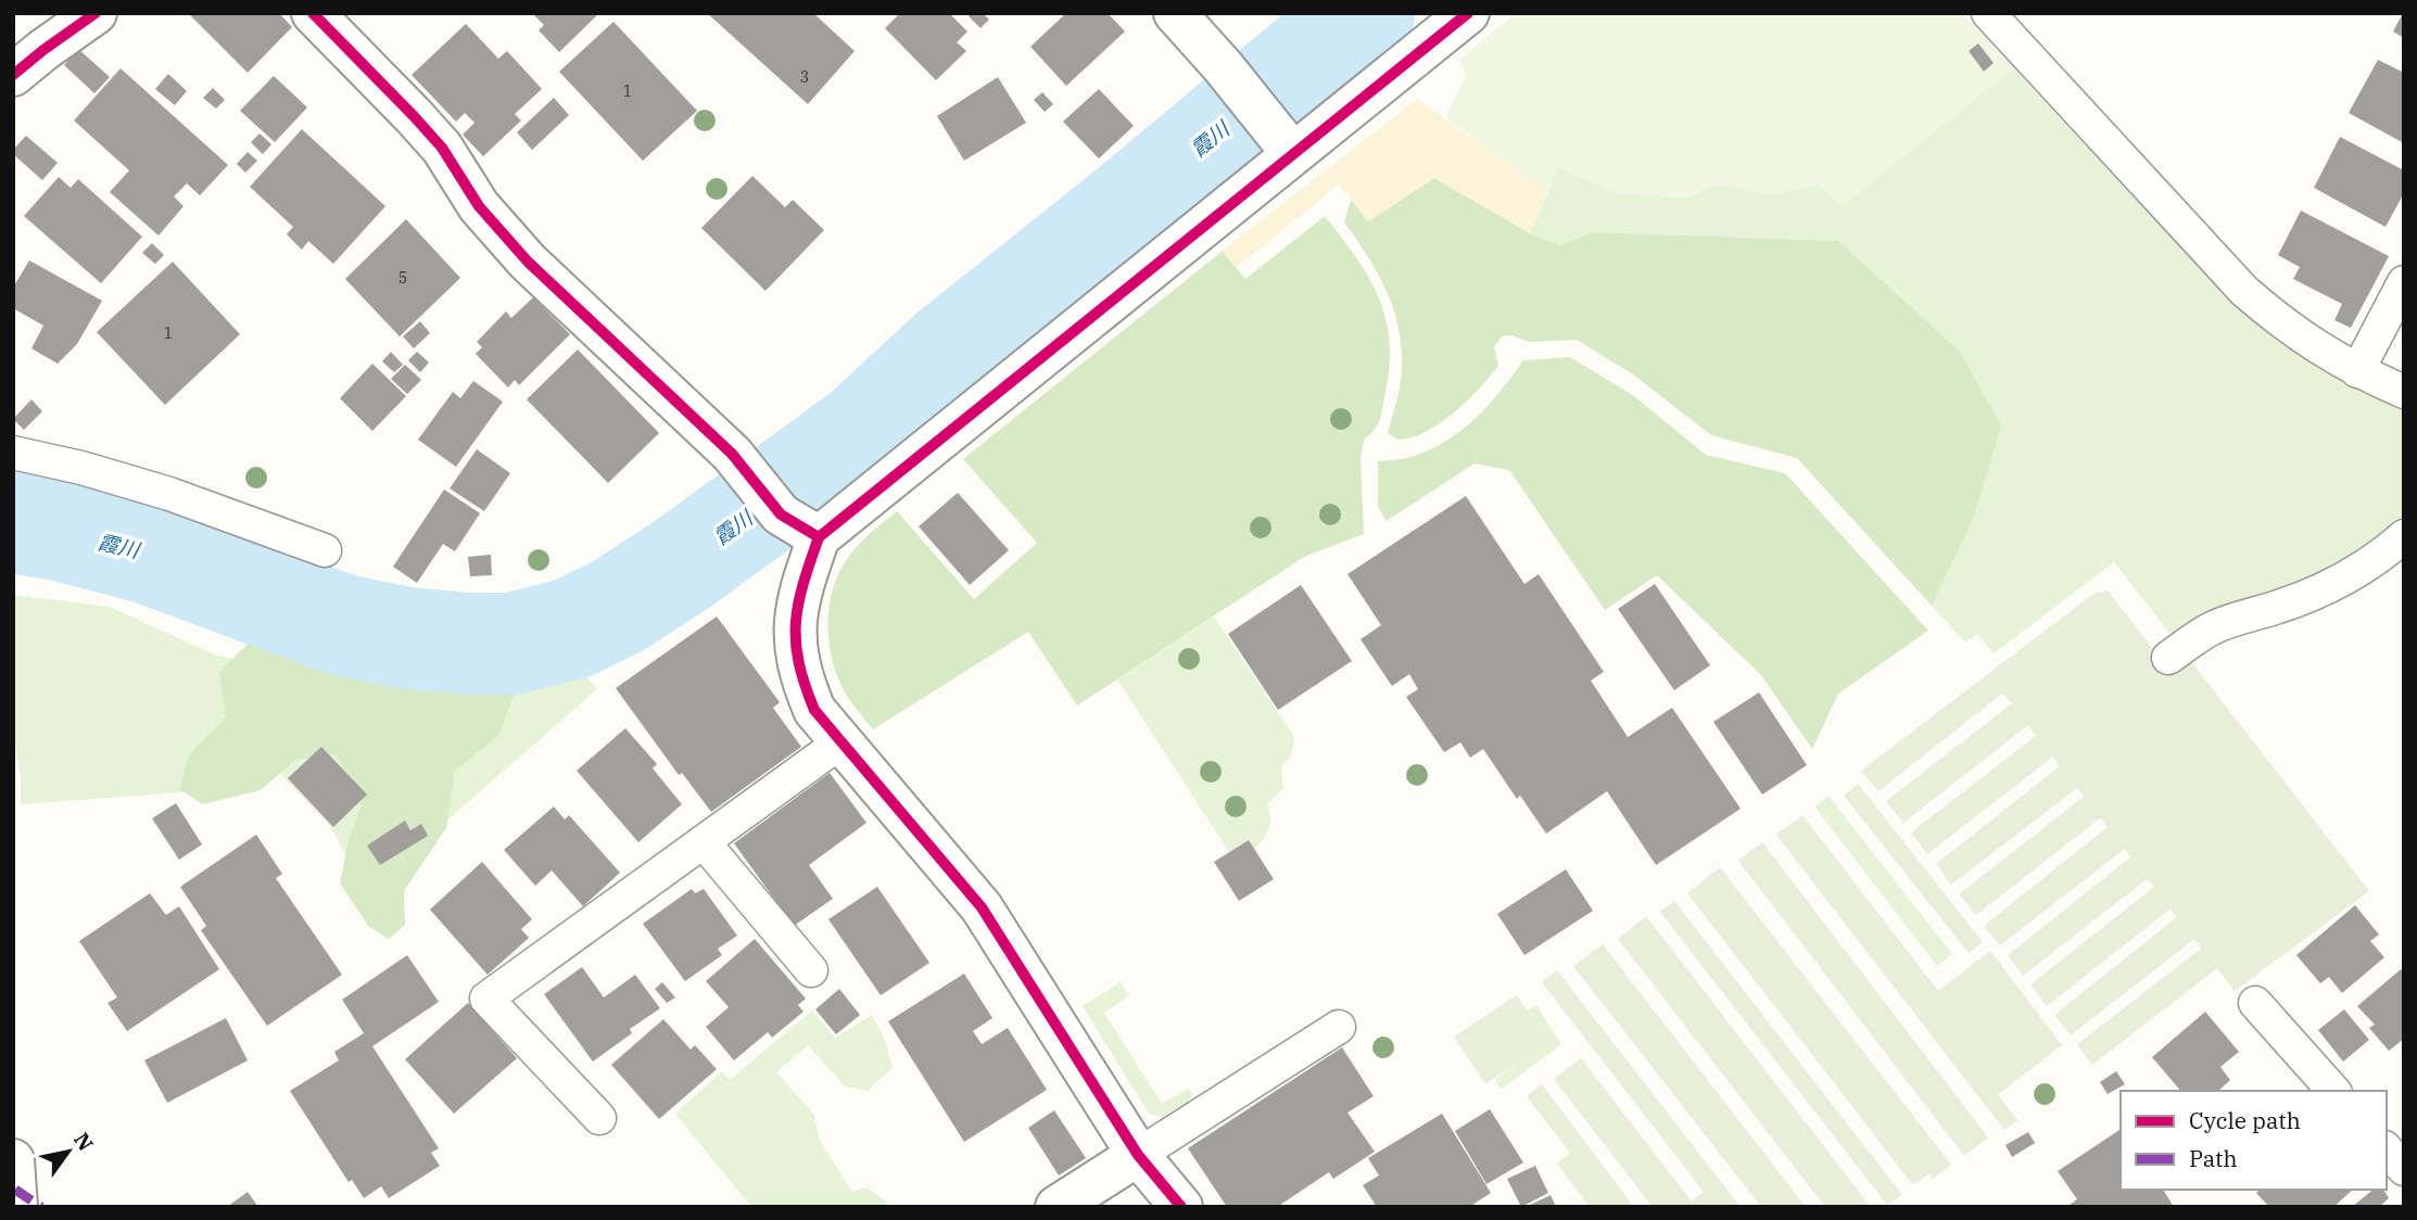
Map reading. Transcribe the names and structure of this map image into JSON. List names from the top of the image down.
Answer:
{
  "water": ["霞川"],
  "house_numbers": [
    "3",
    "1",
    "5",
    "1"
  ],
  "legend": ["Cycle path", "Path"],
  "north": "top right"
}
